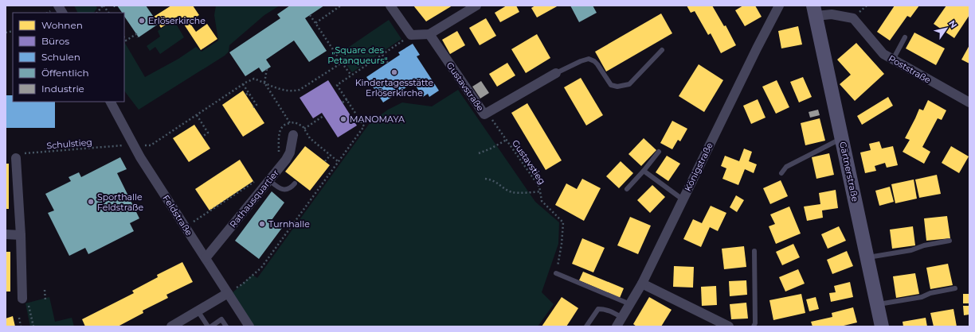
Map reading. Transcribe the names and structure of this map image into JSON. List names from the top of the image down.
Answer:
{
  "streets": {
    "street": [
      "Poststraße",
      "Gustavstraße",
      "Königstraße",
      "Gärtnerstraße",
      "Rathausquartier",
      "Feldstraße"
    ],
    "path": ["Schulstieg", "Gustavstieg"]
  },
  "crossings": [
    ["Poststraße", "Gärtnerstraße"],
    ["Gustavstraße", "Gustavstieg"],
    ["Schulstieg", "Feldstraße"],
    ["Rathausquartier", "Feldstraße"]
  ],
  "parks": ["„Square des Petanqueurs“"],
  "places": [
    "Erlöserkirche",
    "Kindertagesstätte Erlöserkirche",
    "MANOMAYA",
    "Sporthalle Feldstraße",
    "Turnhalle"
  ],
  "legend": [
    "Wohnen",
    "Büros",
    "Schulen",
    "Öffentlich",
    "Industrie"
  ],
  "north": "top right"
}
